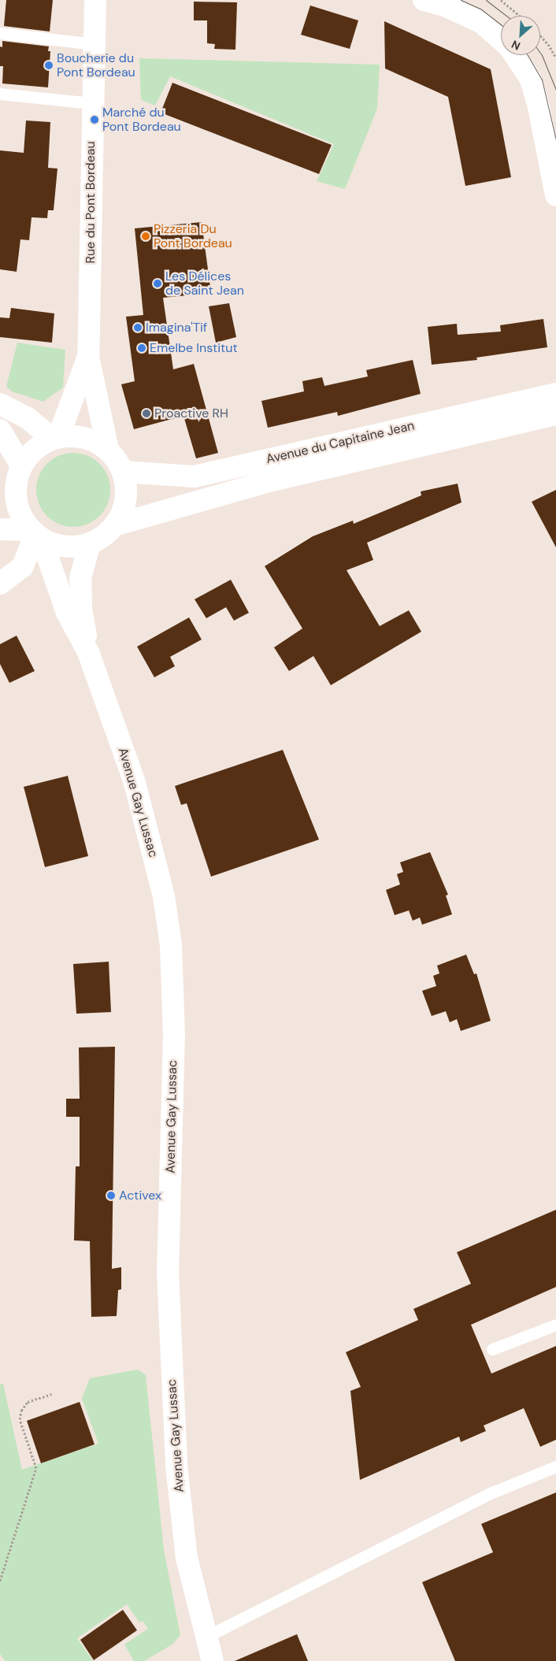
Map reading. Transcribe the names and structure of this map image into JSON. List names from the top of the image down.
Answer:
{
  "streets": {
    "street": ["Rue du Pont Bordeau", "Avenue du Capitaine Jean", "Avenue Gay Lussac"]
  },
  "crossings": [
    ["Rue du Pont Bordeau", "Avenue du Capitaine Jean"],
    ["Rue du Pont Bordeau", "Avenue Gay Lussac"],
    ["Avenue du Capitaine Jean", "Avenue Gay Lussac"]
  ],
  "places": [
    "Boucherie du Pont Bordeau",
    "Marché du Pont Bordeau",
    "Pizzeria Du Pont Bordeau",
    "Les Délices de Saint Jean",
    "Imagina'Tif",
    "Emelbe Institut",
    "Proactive RH",
    "Activex"
  ],
  "north": "bottom left"
}
